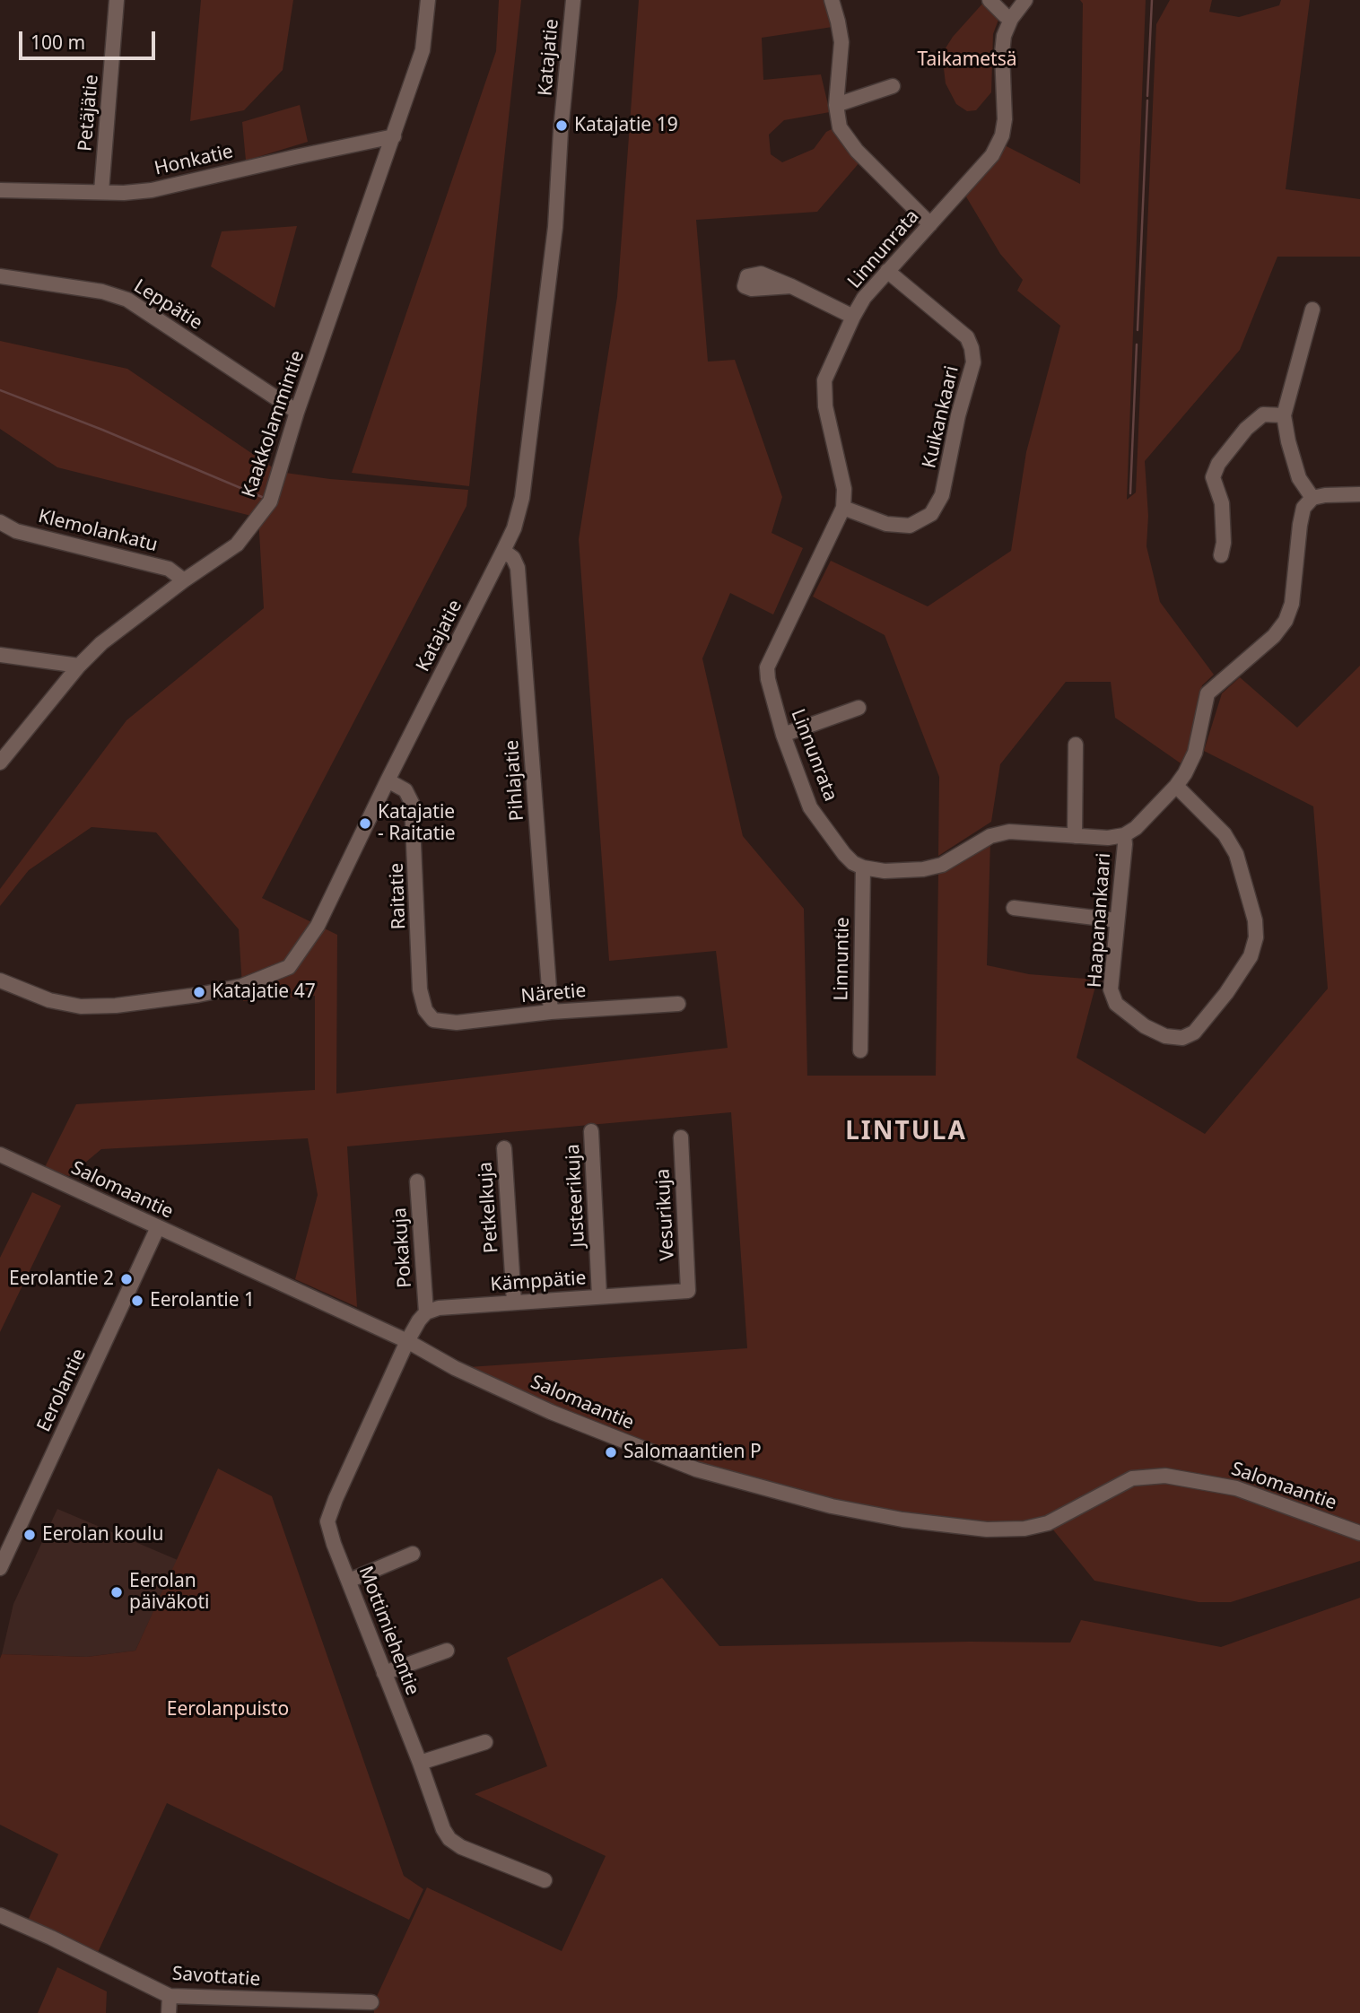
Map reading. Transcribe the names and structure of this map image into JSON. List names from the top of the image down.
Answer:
{
  "streets": {
    "street": [
      "Katajatie",
      "Petäjätie",
      "Honkatie",
      "Linnunrata",
      "Leppätie",
      "Kuikankaari",
      "Kaakkolammintie",
      "Klemolankatu",
      "Pihlajatie",
      "Raitatie",
      "Haapanankaari",
      "Linnuntie",
      "Näretie",
      "Salomaantie",
      "Justeerikuja",
      "Petkelkuja",
      "Vesurikuja",
      "Pokakuja",
      "Kämppätie",
      "Eerolantie",
      "Mottimiehentie",
      "Savottatie"
    ]
  },
  "crossings": [
    ["Katajatie", "Pihlajatie"],
    ["Katajatie", "Raitatie"],
    ["Petäjätie", "Honkatie"],
    ["Honkatie", "Kaakkolammintie"],
    ["Linnunrata", "Kuikankaari"],
    ["Linnunrata", "Linnuntie"],
    ["Leppätie", "Kaakkolammintie"],
    ["Kaakkolammintie", "Klemolankatu"],
    ["Pihlajatie", "Näretie"],
    ["Raitatie", "Näretie"],
    ["Salomaantie", "Eerolantie"],
    ["Salomaantie", "Mottimiehentie"],
    ["Justeerikuja", "Kämppätie"],
    ["Petkelkuja", "Kämppätie"],
    ["Vesurikuja", "Kämppätie"],
    ["Pokakuja", "Kämppätie"]
  ],
  "districts": ["LINTULA"],
  "parks": ["Taikametsä", "Eerolanpuisto"],
  "places": [
    "Katajatie 19",
    "Katajatie - Raitatie",
    "Katajatie 47",
    "Eerolantie 2",
    "Eerolantie 1",
    "Salomaantien P",
    "Eerolan koulu",
    "Eerolan päiväkoti"
  ],
  "scale_bar": "100 m"
}
